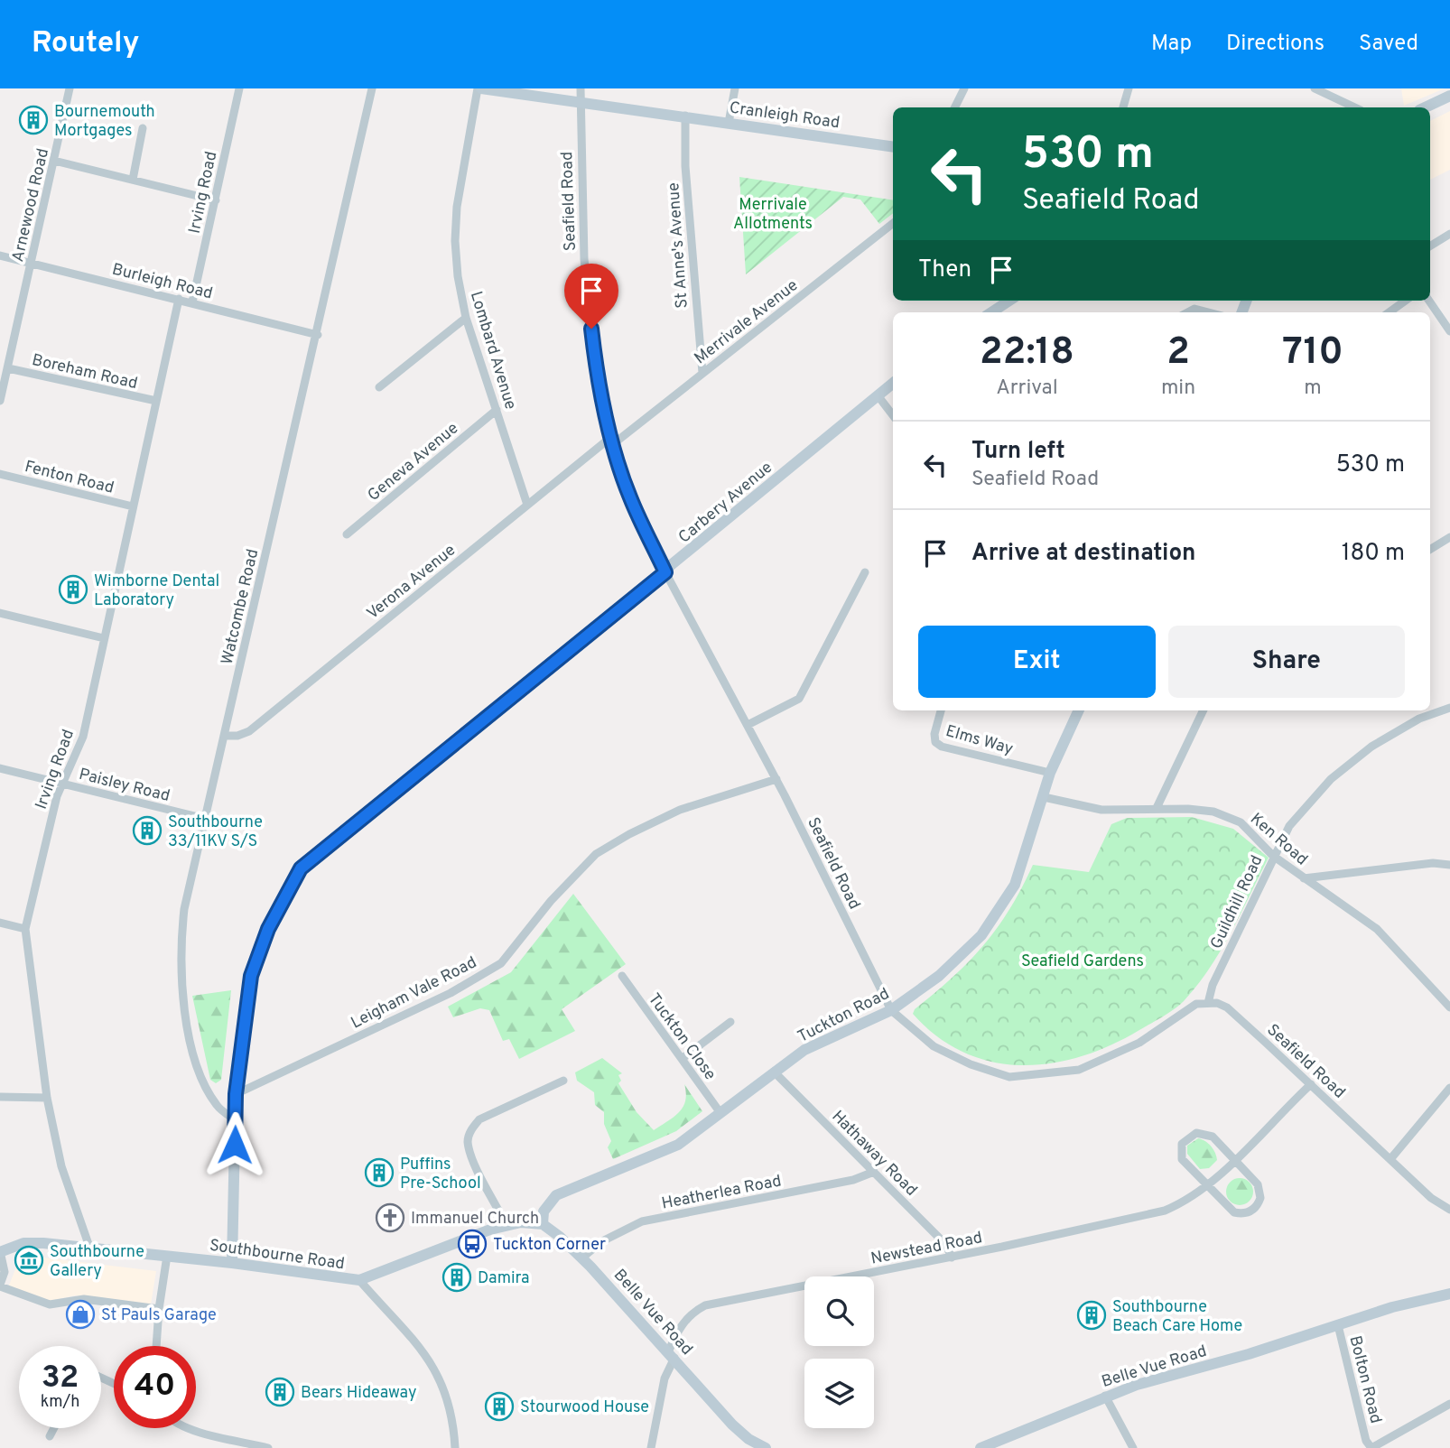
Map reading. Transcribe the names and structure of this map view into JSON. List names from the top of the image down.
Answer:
{
  "streets": {
    "street": [
      "Cranleigh Road",
      "Irving Road",
      "Seafield Road",
      "Arnewood Road",
      "St Anne's Avenue",
      "Burleigh Road",
      "Merrivale Avenue",
      "Lombard Avenue",
      "Boreham Road",
      "Geneva Avenue",
      "Fenton Road",
      "Carbery Avenue",
      "Verona Avenue",
      "Watcombe Road",
      "Elms Way",
      "Paisley Road",
      "Ken Road",
      "Guildhill Road",
      "Leigham Vale Road",
      "Tuckton Road",
      "Tuckton Close",
      "Hathaway Road",
      "Heatherlea Road",
      "Newstead Road",
      "Southbourne Road",
      "Belle Vue Road",
      "Bolton Road"
    ]
  },
  "crossings": [
    ["Cranleigh Road", "Seafield Road"],
    ["Cranleigh Road", "St Anne's Avenue"],
    ["Cranleigh Road", "Lombard Avenue"],
    ["Irving Road", "Burleigh Road"],
    ["Irving Road", "Boreham Road"],
    ["Irving Road", "Fenton Road"],
    ["Irving Road", "Paisley Road"],
    ["Irving Road", "Southbourne Road"],
    ["Seafield Road", "Merrivale Avenue"],
    ["Seafield Road", "Carbery Avenue"],
    ["Seafield Road", "Verona Avenue"],
    ["Seafield Road", "Guildhill Road"],
    ["Seafield Road", "Leigham Vale Road"],
    ["Seafield Road", "Tuckton Road"],
    ["Seafield Road", "Newstead Road"],
    ["Arnewood Road", "Burleigh Road"],
    ["Arnewood Road", "Boreham Road"],
    ["St Anne's Avenue", "Merrivale Avenue"],
    ["Burleigh Road", "Watcombe Road"],
    ["Merrivale Avenue", "Verona Avenue"],
    ["Lombard Avenue", "Geneva Avenue"],
    ["Lombard Avenue", "Verona Avenue"],
    ["Carbery Avenue", "Watcombe Road"],
    ["Carbery Avenue", "Leigham Vale Road"],
    ["Carbery Avenue", "Southbourne Road"],
    ["Verona Avenue", "Watcombe Road"],
    ["Watcombe Road", "Paisley Road"],
    ["Elms Way", "Tuckton Road"],
    ["Ken Road", "Guildhill Road"],
    ["Ken Road", "Tuckton Road"],
    ["Tuckton Road", "Tuckton Close"],
    ["Tuckton Road", "Hathaway Road"],
    ["Tuckton Road", "Southbourne Road"],
    ["Tuckton Road", "Belle Vue Road"],
    ["Hathaway Road", "Heatherlea Road"],
    ["Hathaway Road", "Newstead Road"],
    ["Heatherlea Road", "Belle Vue Road"],
    ["Newstead Road", "Belle Vue Road"],
    ["Southbourne Road", "Belle Vue Road"],
    ["Belle Vue Road", "Bolton Road"]
  ],
  "parks": ["Merrivale Allotments", "Seafield Gardens"],
  "places": {
    "building": [
      "Bournemouth Mortgages",
      "Wimborne Dental Laboratory",
      "Southbourne 33/11KV S/S",
      "Puffins Pre-School",
      "Damira",
      "Southbourne Beach Care Home",
      "Bears Hideaway",
      "Stourwood House"
    ],
    "church": ["Immanuel Church"],
    "bus stop": ["Tuckton Corner"],
    "museum": ["Southbourne Gallery"],
    "shop": ["St Pauls Garage"]
  },
  "page": {
    "header": "Routely",
    "nav": ["Map", "Directions", "Saved"],
    "turn": ["530 m", "Seafield Road"],
    "then": "Then",
    "eta": [
      "22:18",
      "Arrival",
      "2",
      "min",
      "710",
      "m"
    ],
    "list": [
      {
        "name": "Turn left",
        "note": "Seafield Road",
        "value": "530 m"
      },
      {
        "name": "Arrive at destination",
        "value": "180 m"
      }
    ],
    "buttons": ["Exit", "Share"],
    "speed": "32 km/h",
    "limit": "40"
  }
}
